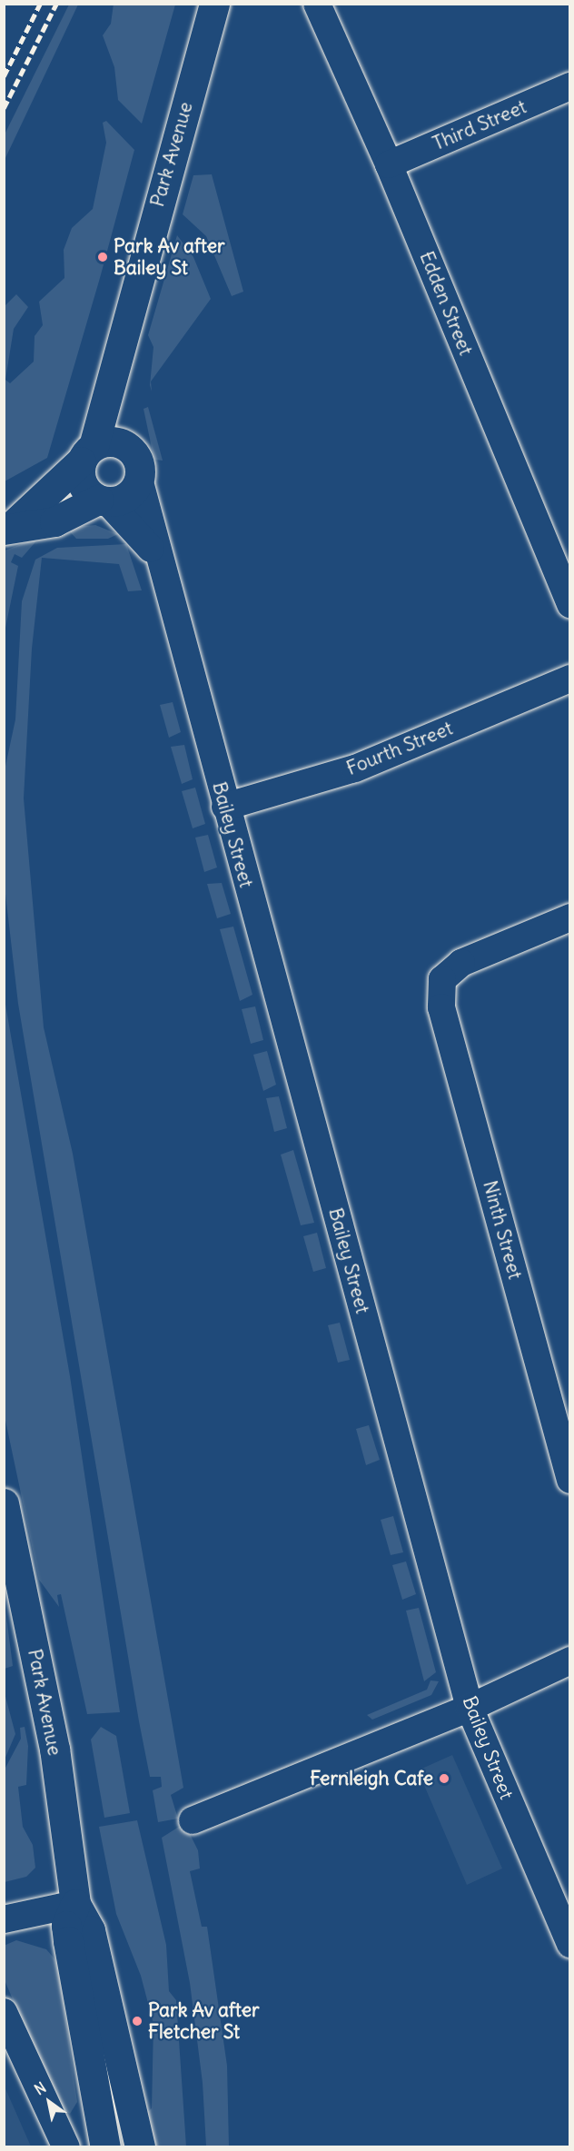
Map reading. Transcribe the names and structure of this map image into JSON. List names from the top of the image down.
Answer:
{
  "streets": {
    "main road": ["Park Avenue"],
    "street": [
      "Third Street",
      "Edden Street",
      "Fourth Street",
      "Bailey Street",
      "Ninth Street"
    ]
  },
  "crossings": [
    ["Third Street", "Edden Street"],
    ["Park Avenue", "Bailey Street"],
    ["Fourth Street", "Bailey Street"]
  ],
  "places": ["Park Av after Bailey St", "Fernleigh Cafe", "Park Av after Fletcher St"],
  "north": "top left"
}
